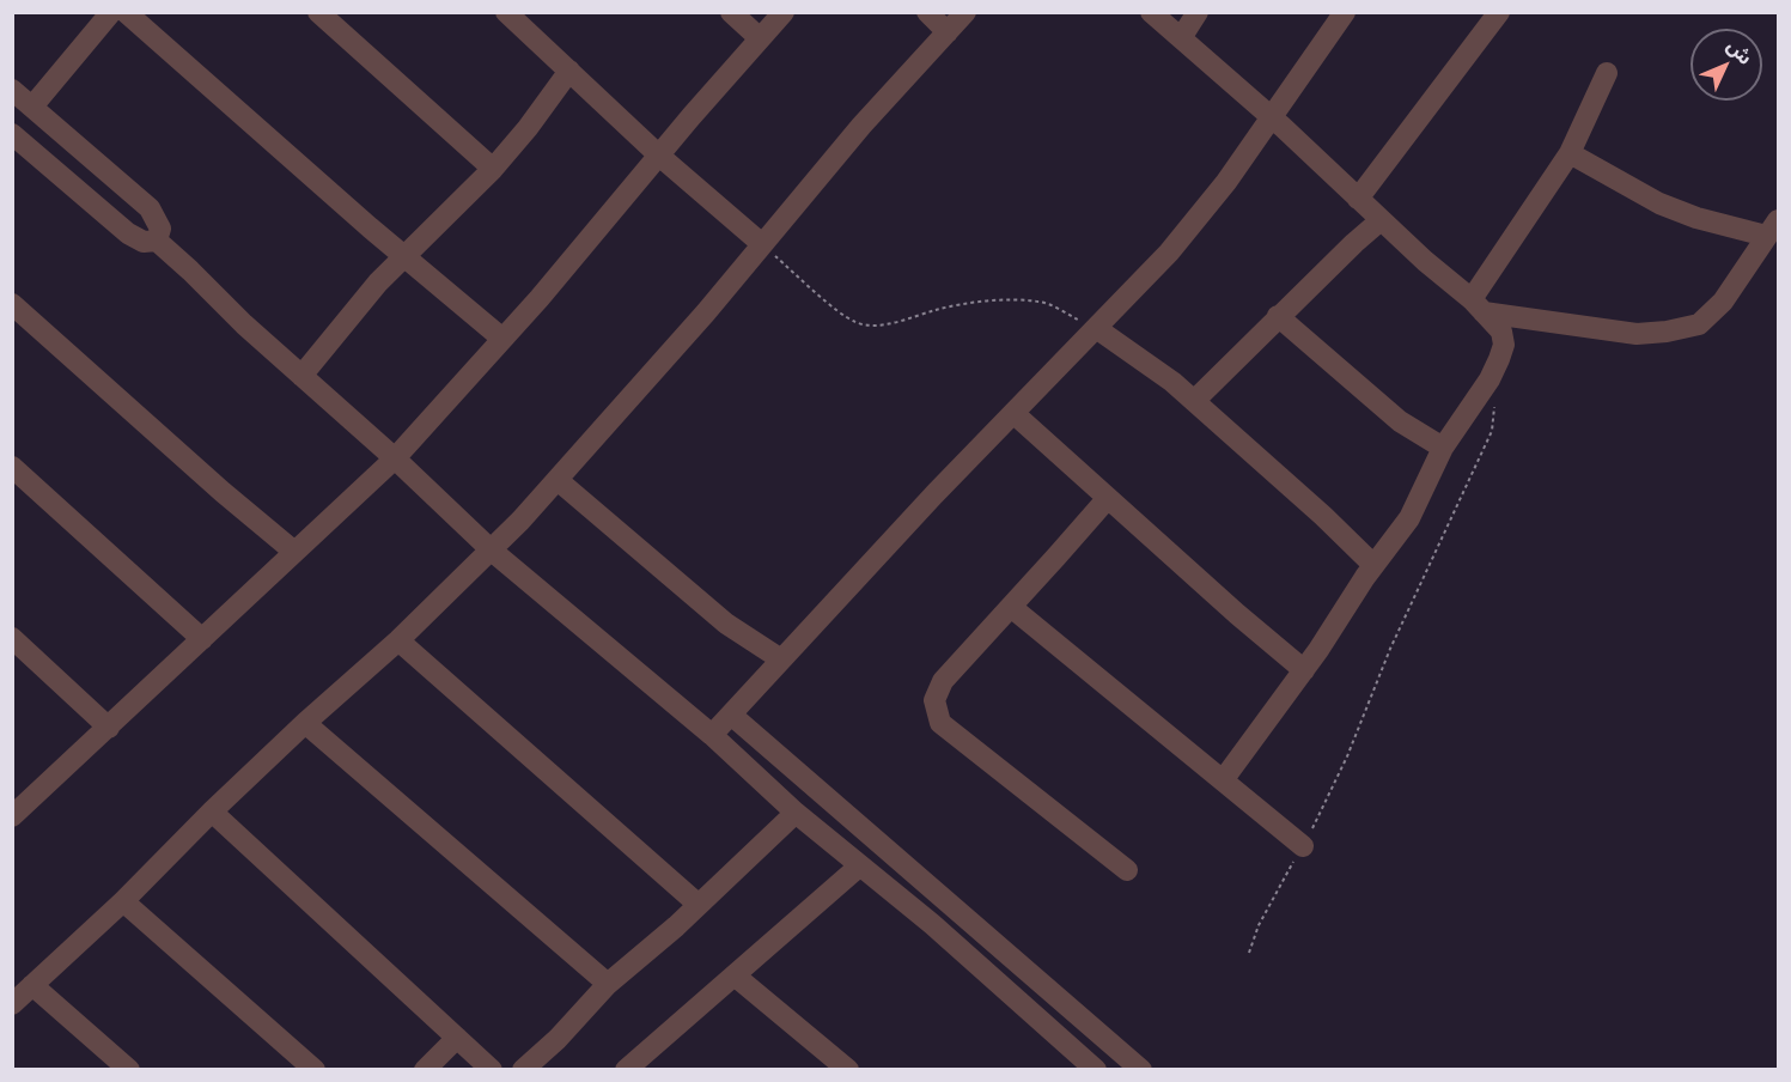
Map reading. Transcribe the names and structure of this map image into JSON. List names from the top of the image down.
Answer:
{
  "north": "top right"
}
